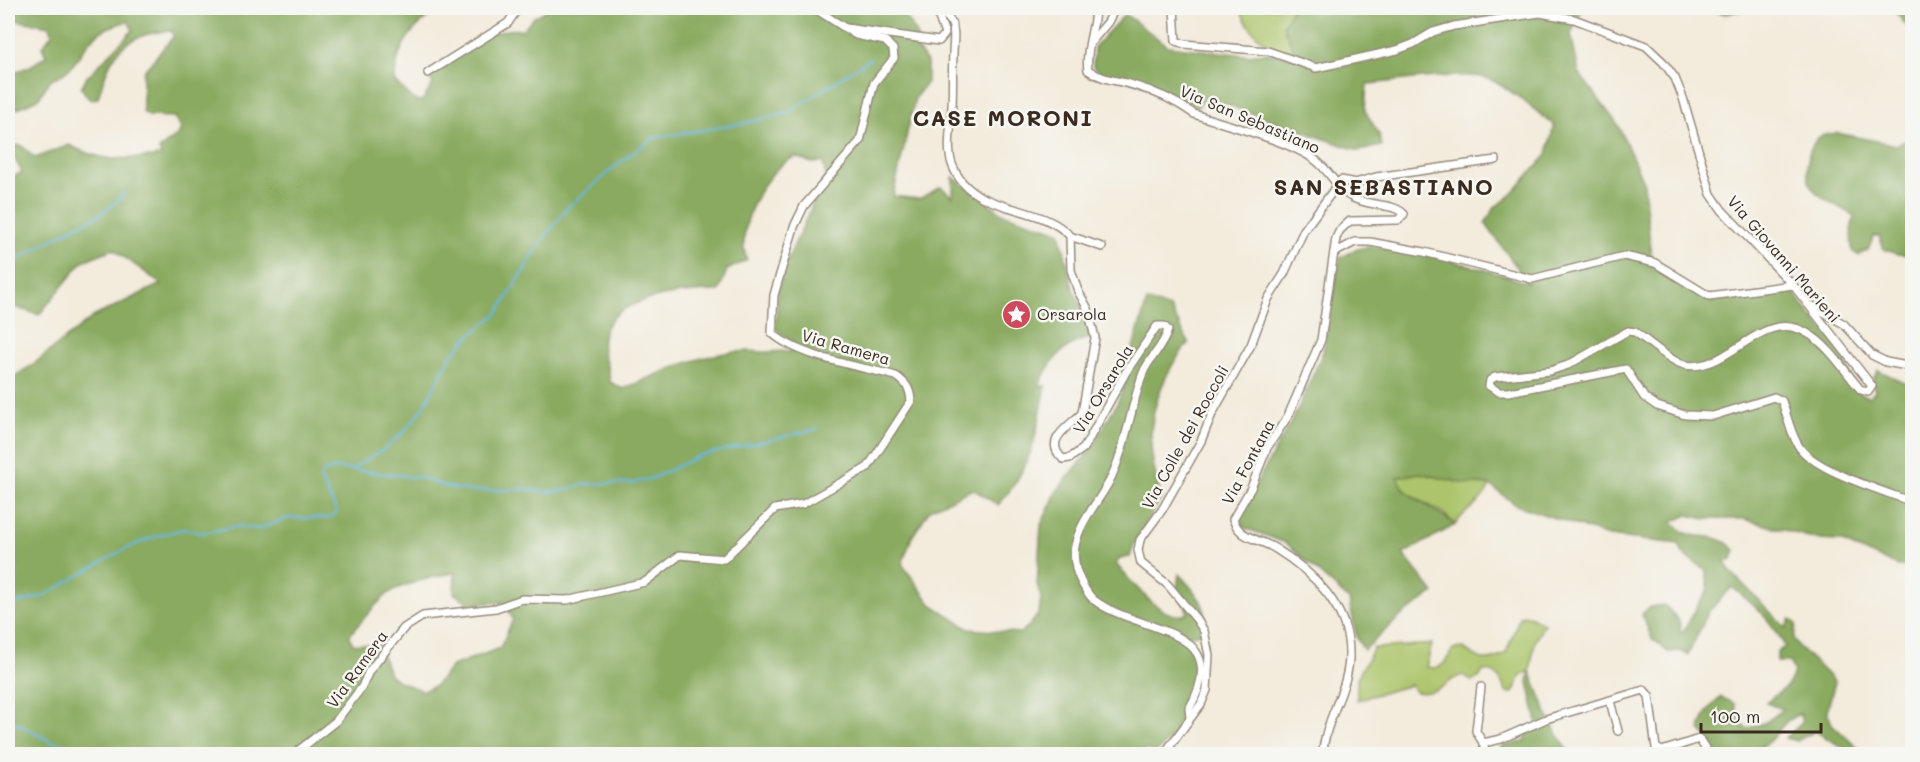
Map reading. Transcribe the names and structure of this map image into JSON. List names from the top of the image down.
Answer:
{
  "streets": {
    "street": [
      "Via San Sebastiano",
      "Via Giovanni Marieni",
      "Via Ramera",
      "Via Orsarola",
      "Via Colle dei Roccoli",
      "Via Fontana"
    ]
  },
  "crossings": [
    ["Via San Sebastiano", "Via Colle dei Roccoli"],
    ["Via San Sebastiano", "Via Fontana"],
    ["Via Orsarola", "Via Colle dei Roccoli"]
  ],
  "districts": ["CASE MORONI", "SAN SEBASTIANO"],
  "places": {
    "place": ["Orsarola"]
  },
  "scale_bar": "100 m"
}
